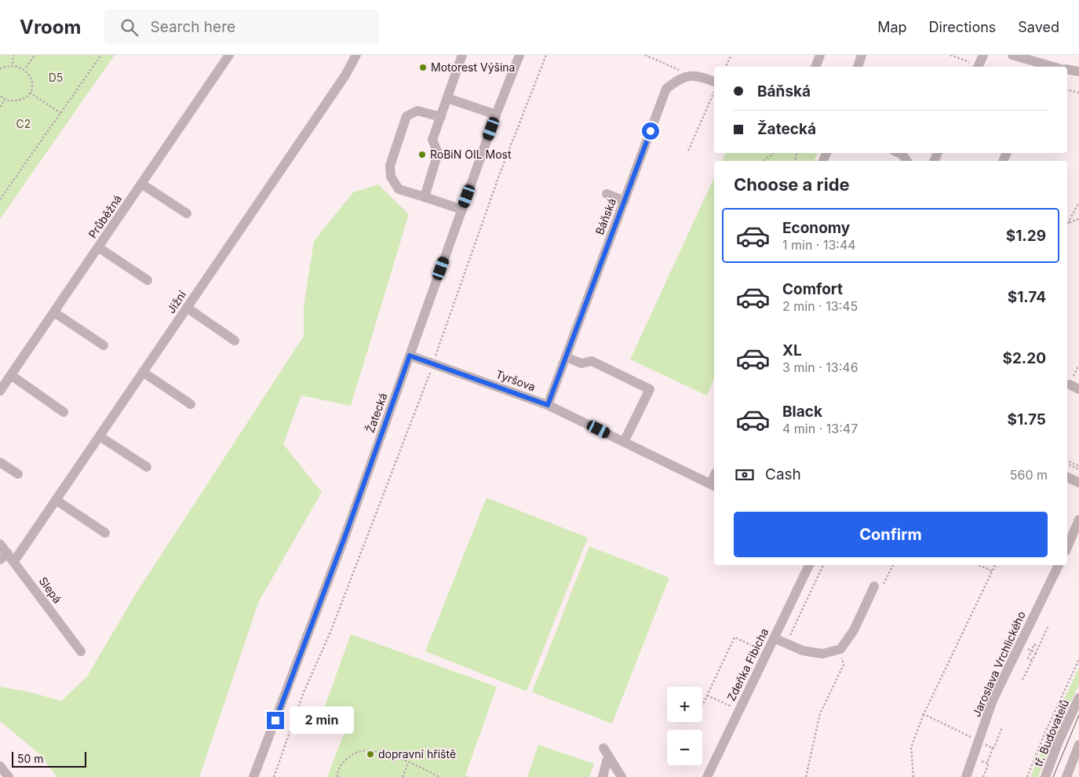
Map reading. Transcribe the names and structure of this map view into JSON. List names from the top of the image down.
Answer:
{
  "streets": {
    "street": [
      "Průběžná",
      "Báňská",
      "Jižní",
      "Tyršova",
      "Žatecká",
      "Slepá",
      "Jaroslava Vrchlického",
      "Zdeňka Fibicha",
      "tř. Budovatelů"
    ]
  },
  "crossings": [
    ["Báňská", "Tyršova"],
    ["Jižní", "Slepá"],
    ["Tyršova", "Žatecká"]
  ],
  "parks": ["D5", "C2"],
  "places": ["Motorest Výšina", "RoBiN OIL Most", "dopravní hřiště"],
  "scale_bar": "50 m",
  "page": {
    "header": "Vroom",
    "search": "Search here",
    "nav": ["Map", "Directions", "Saved"],
    "banner": ["Báňská", "Žatecká"],
    "heading": "Choose a ride",
    "list": [
      {
        "name": "Economy",
        "note": "1 min · 13:44",
        "value": "$1.29"
      },
      {
        "name": "Comfort",
        "note": "2 min · 13:45",
        "value": "$1.74"
      },
      {
        "name": "XL",
        "note": "3 min · 13:46",
        "value": "$2.20"
      },
      {
        "name": "Black",
        "note": "4 min · 13:47",
        "value": "$1.75"
      }
    ],
    "pay": ["Cash", "560 m"],
    "buttons": "Confirm",
    "map_buttons": ["+", "−"],
    "bubble": "2 min",
    "scale": "50 m"
  }
}
